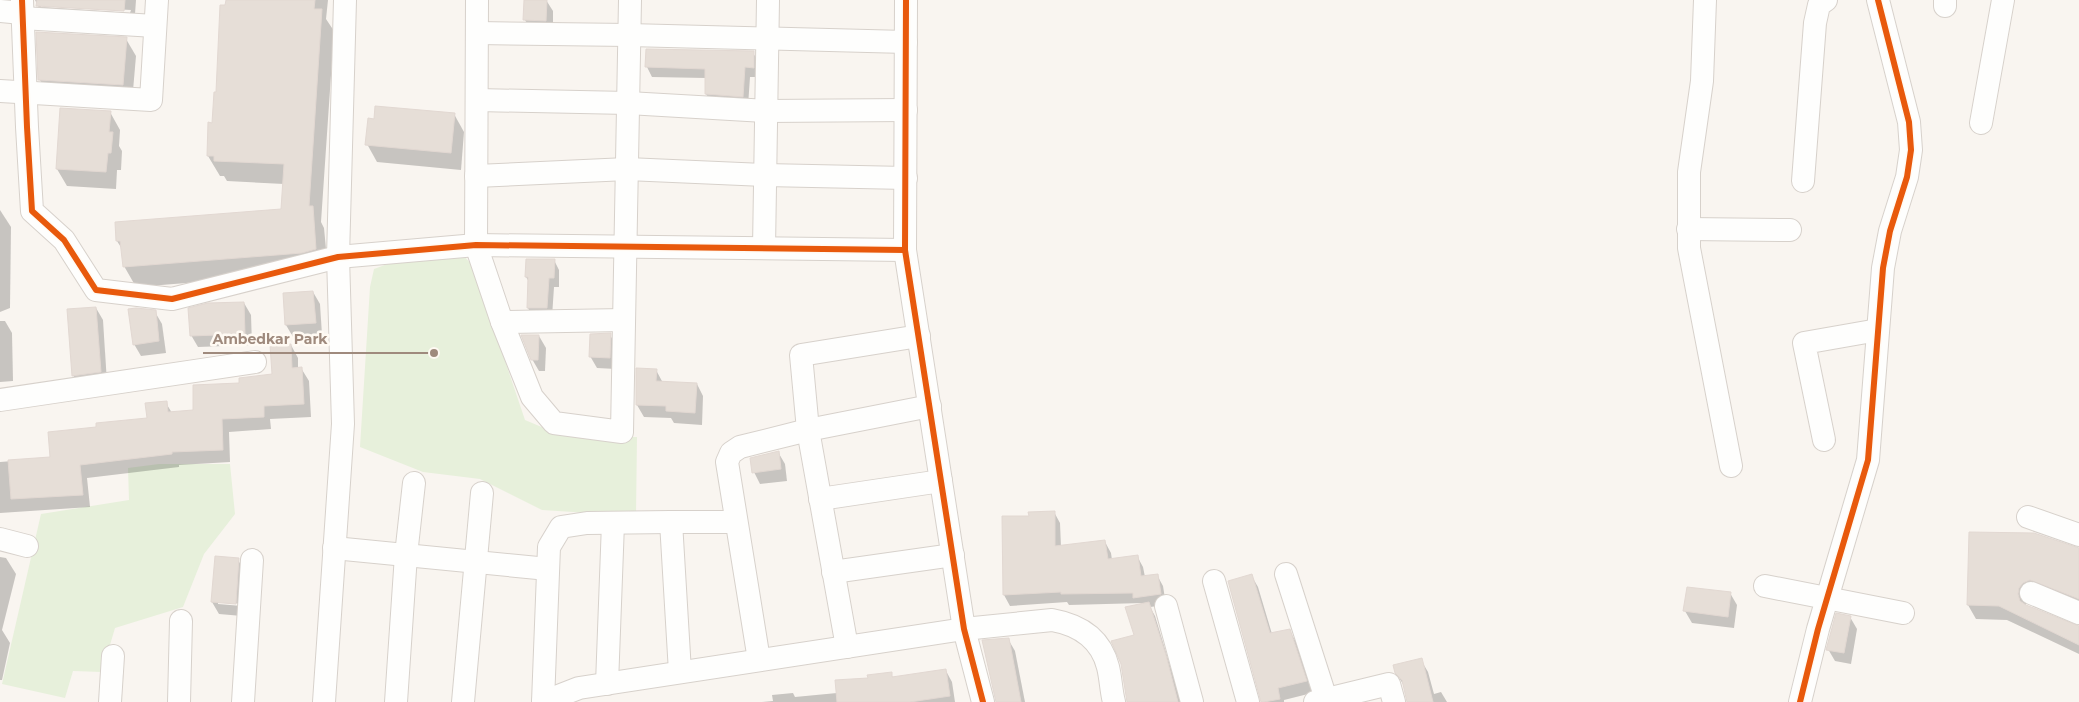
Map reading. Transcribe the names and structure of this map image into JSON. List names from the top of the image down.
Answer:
{
  "places": ["Ambedkar Park"]
}
